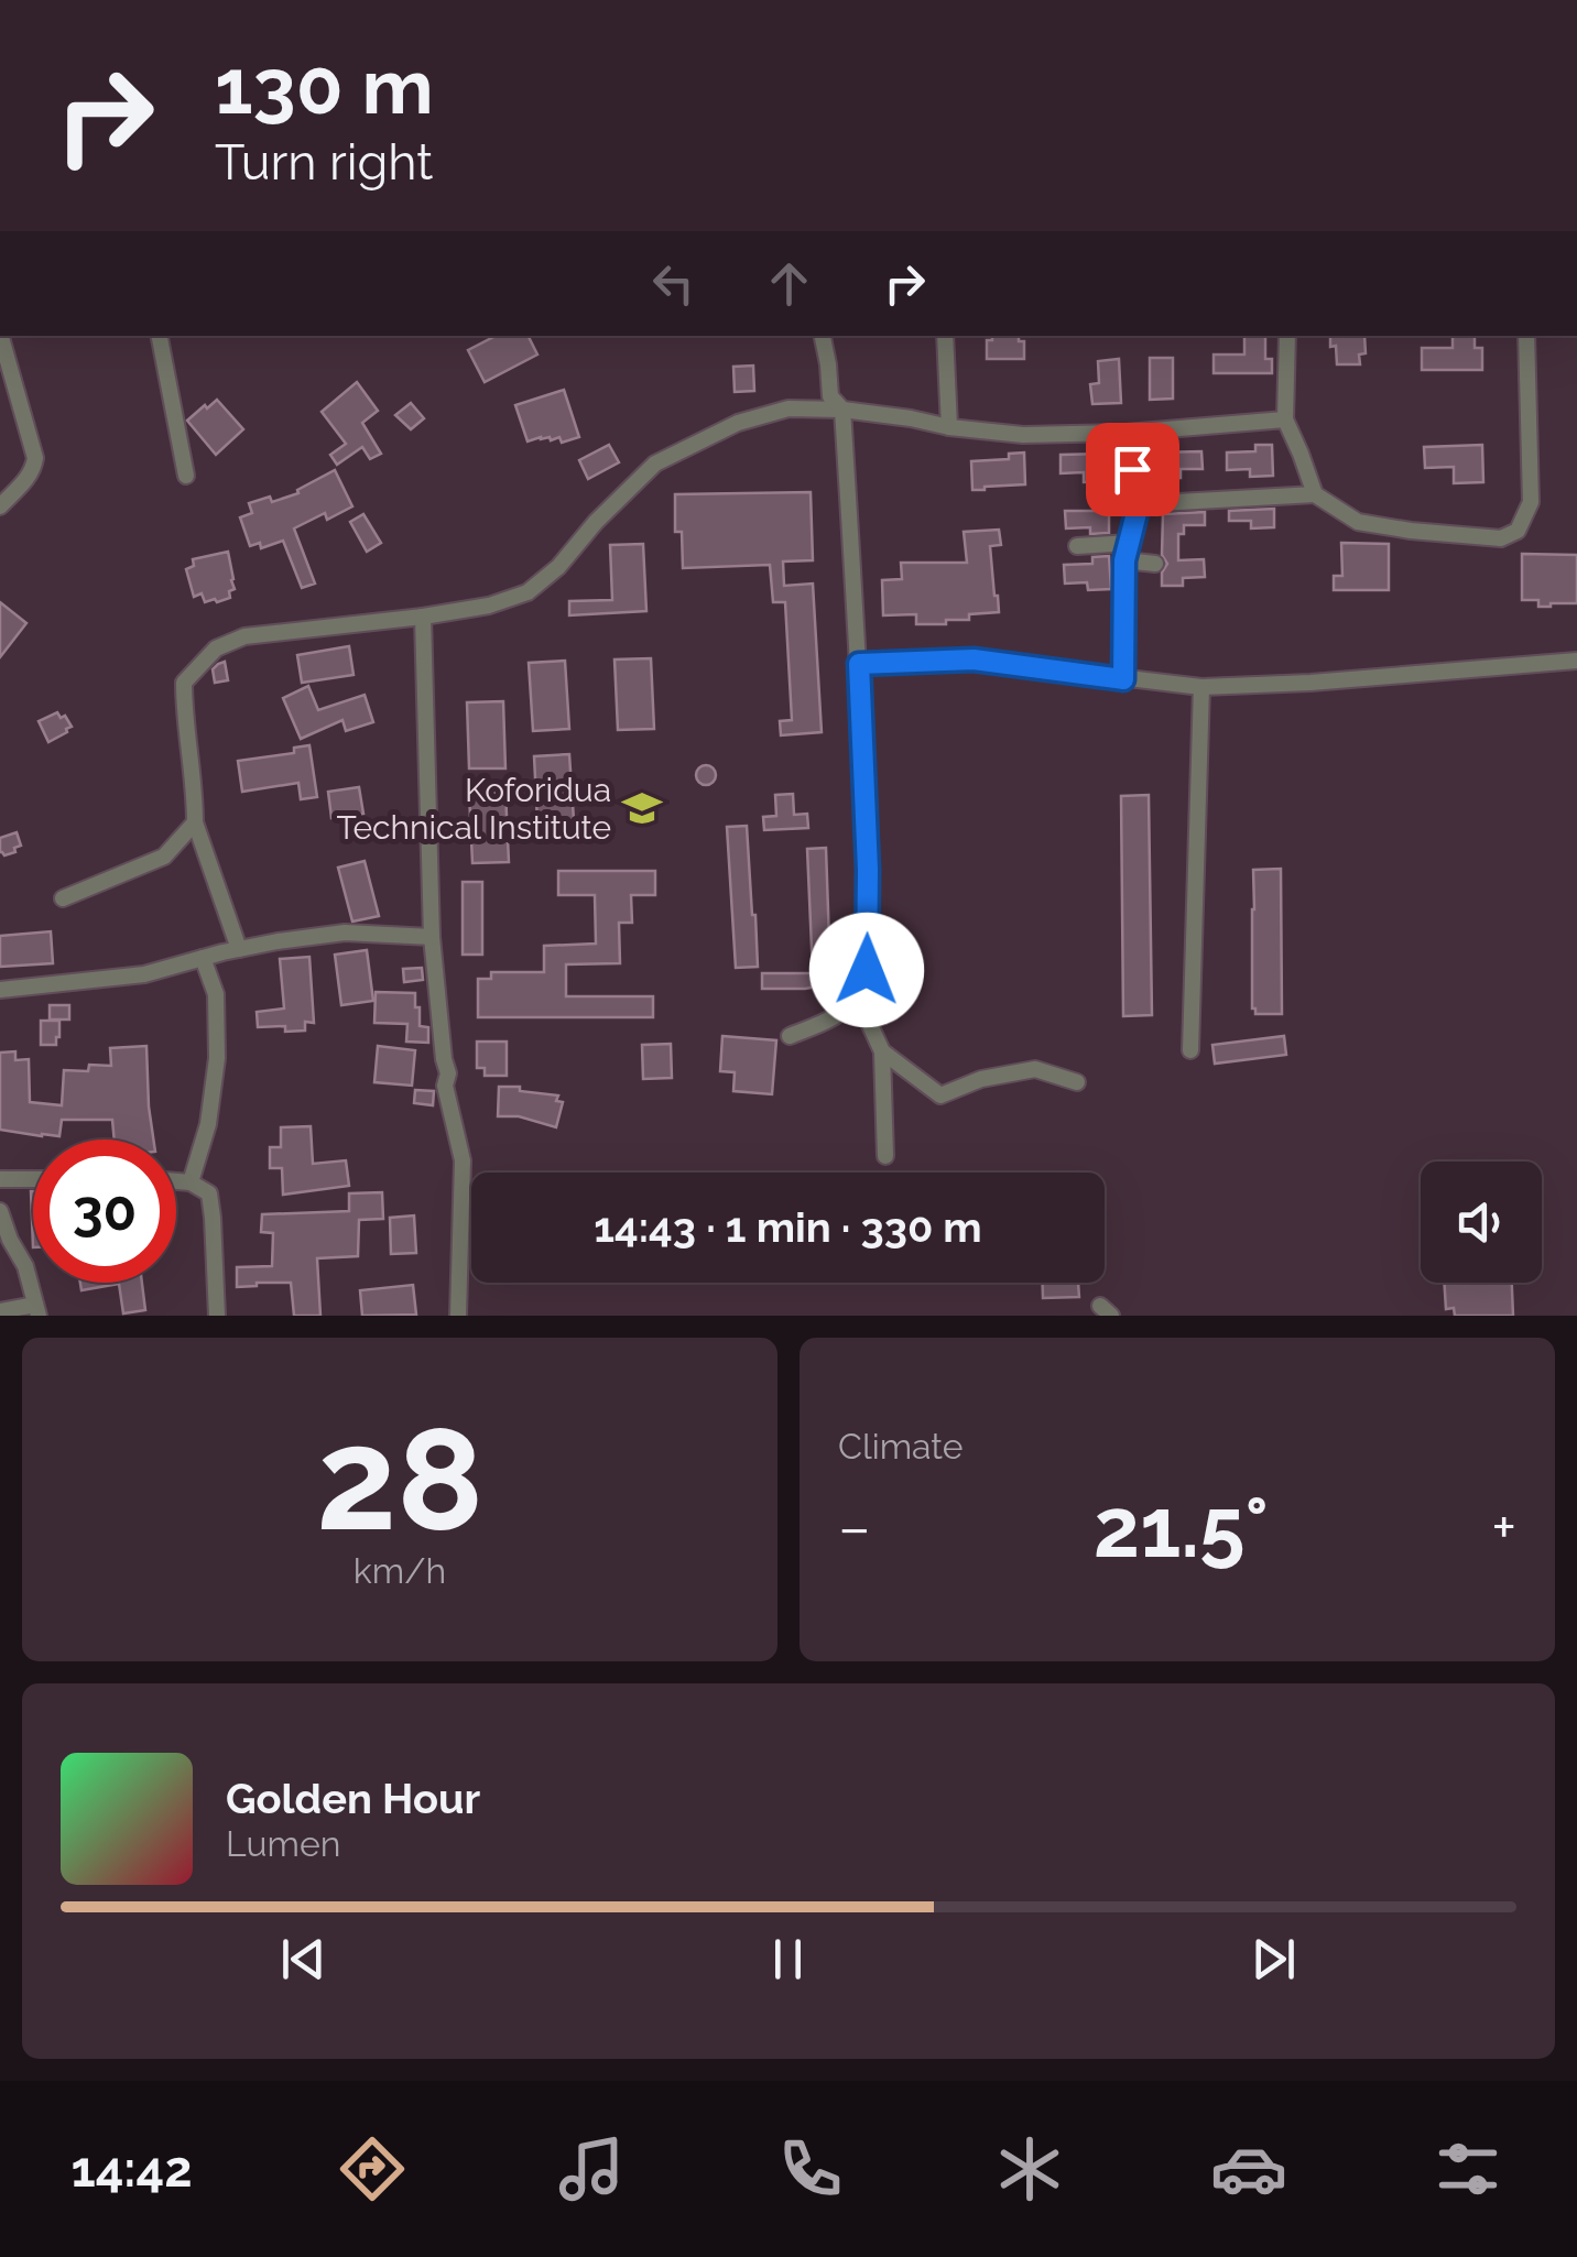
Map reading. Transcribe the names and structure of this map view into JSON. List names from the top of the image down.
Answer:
{
  "places": {
    "school or university": ["Koforidua Technical Institute"]
  },
  "page": {
    "turn": ["130 m", "Turn right"],
    "limit": "30",
    "trip": "14:43 · 1 min · 330 m",
    "tile": [
      ["28", "km/h"],
      "Climate"
    ],
    "heat": ["−", "21.5°", "+"],
    "song": ["Golden Hour", "Lumen"],
    "tabs": "14:42"
  }
}
